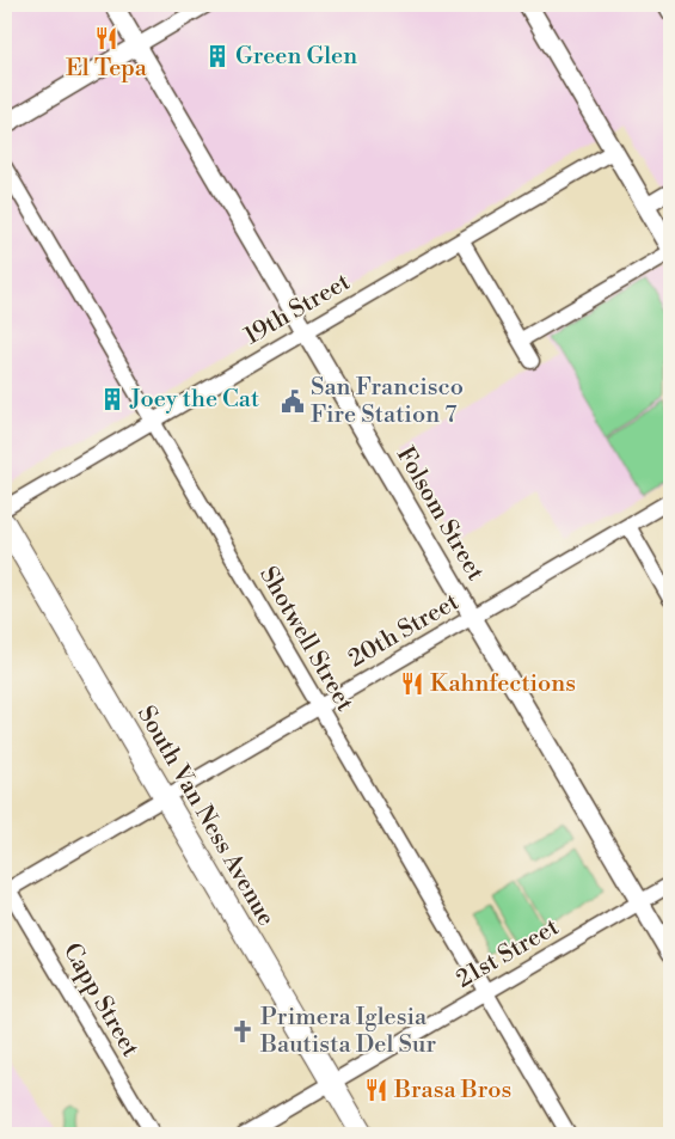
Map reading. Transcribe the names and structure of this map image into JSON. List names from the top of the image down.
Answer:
{
  "streets": {
    "main road": ["South Van Ness Avenue"],
    "street": [
      "19th Street",
      "Folsom Street",
      "20th Street",
      "Shotwell Street",
      "21st Street",
      "Capp Street"
    ]
  },
  "crossings": [
    ["19th Street", "Folsom Street"],
    ["19th Street", "Shotwell Street"],
    ["Folsom Street", "20th Street"],
    ["Folsom Street", "21st Street"],
    ["20th Street", "Shotwell Street"],
    ["20th Street", "South Van Ness Avenue"],
    ["20th Street", "Capp Street"],
    ["Shotwell Street", "21st Street"],
    ["South Van Ness Avenue", "21st Street"]
  ],
  "places": {
    "restaurant": ["El Tepa", "Kahnfections", "Brasa Bros"],
    "building": ["Green Glen", "Joey the Cat"],
    "public building": ["San Francisco Fire Station 7"],
    "church": ["Primera Iglesia Bautista Del Sur"]
  }
}
